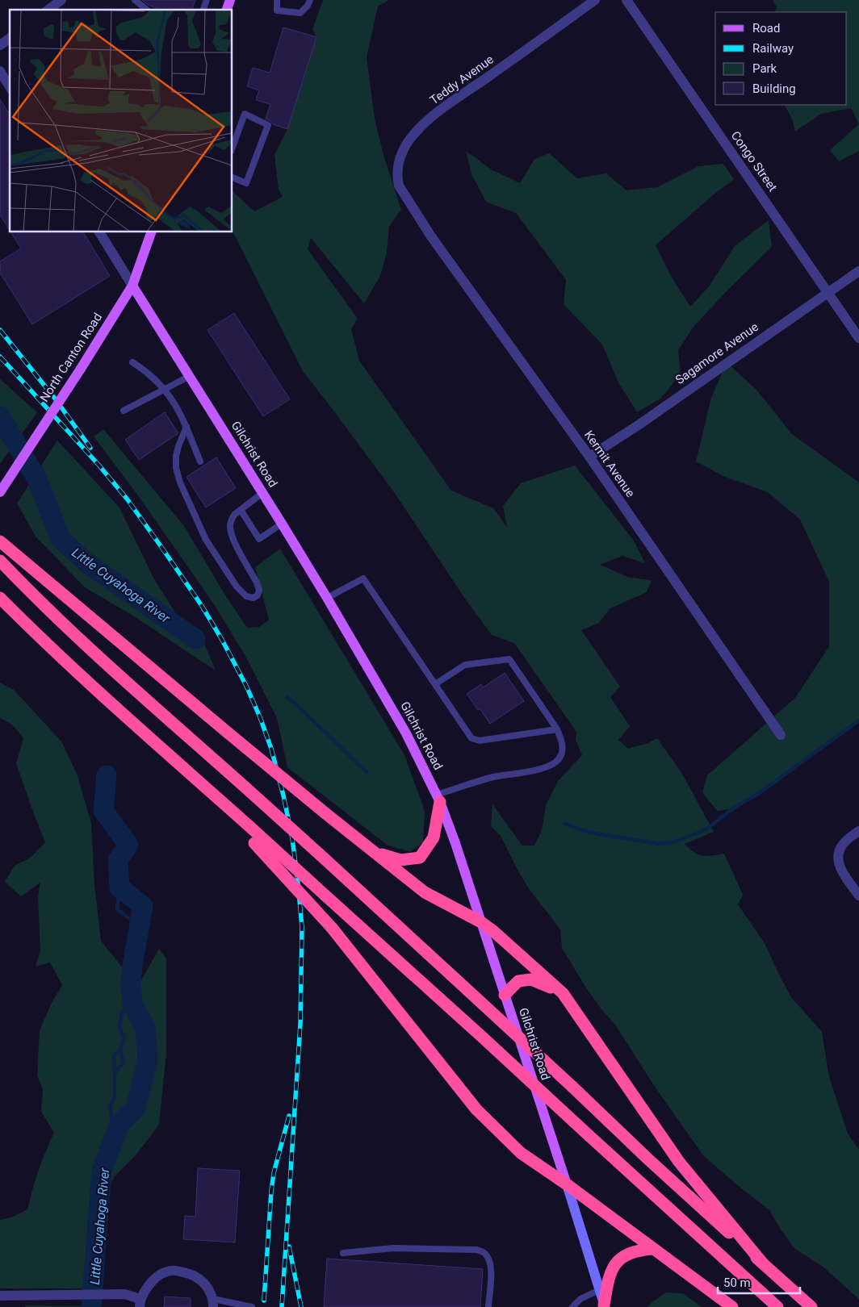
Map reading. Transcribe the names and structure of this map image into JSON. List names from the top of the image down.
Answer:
{
  "streets": {
    "main road": ["North Canton Road", "Gilchrist Road"],
    "street": [
      "Teddy Avenue",
      "Congo Street",
      "Sagamore Avenue",
      "Kermit Avenue"
    ]
  },
  "crossings": [
    ["Teddy Avenue", "Kermit Avenue"],
    ["Congo Street", "Sagamore Avenue"],
    ["Sagamore Avenue", "Kermit Avenue"],
    ["North Canton Road", "Gilchrist Road"]
  ],
  "water": ["Little Cuyahoga River"],
  "legend": [
    "Road",
    "Railway",
    "Park",
    "Building"
  ],
  "scale_bar": "50 m"
}
